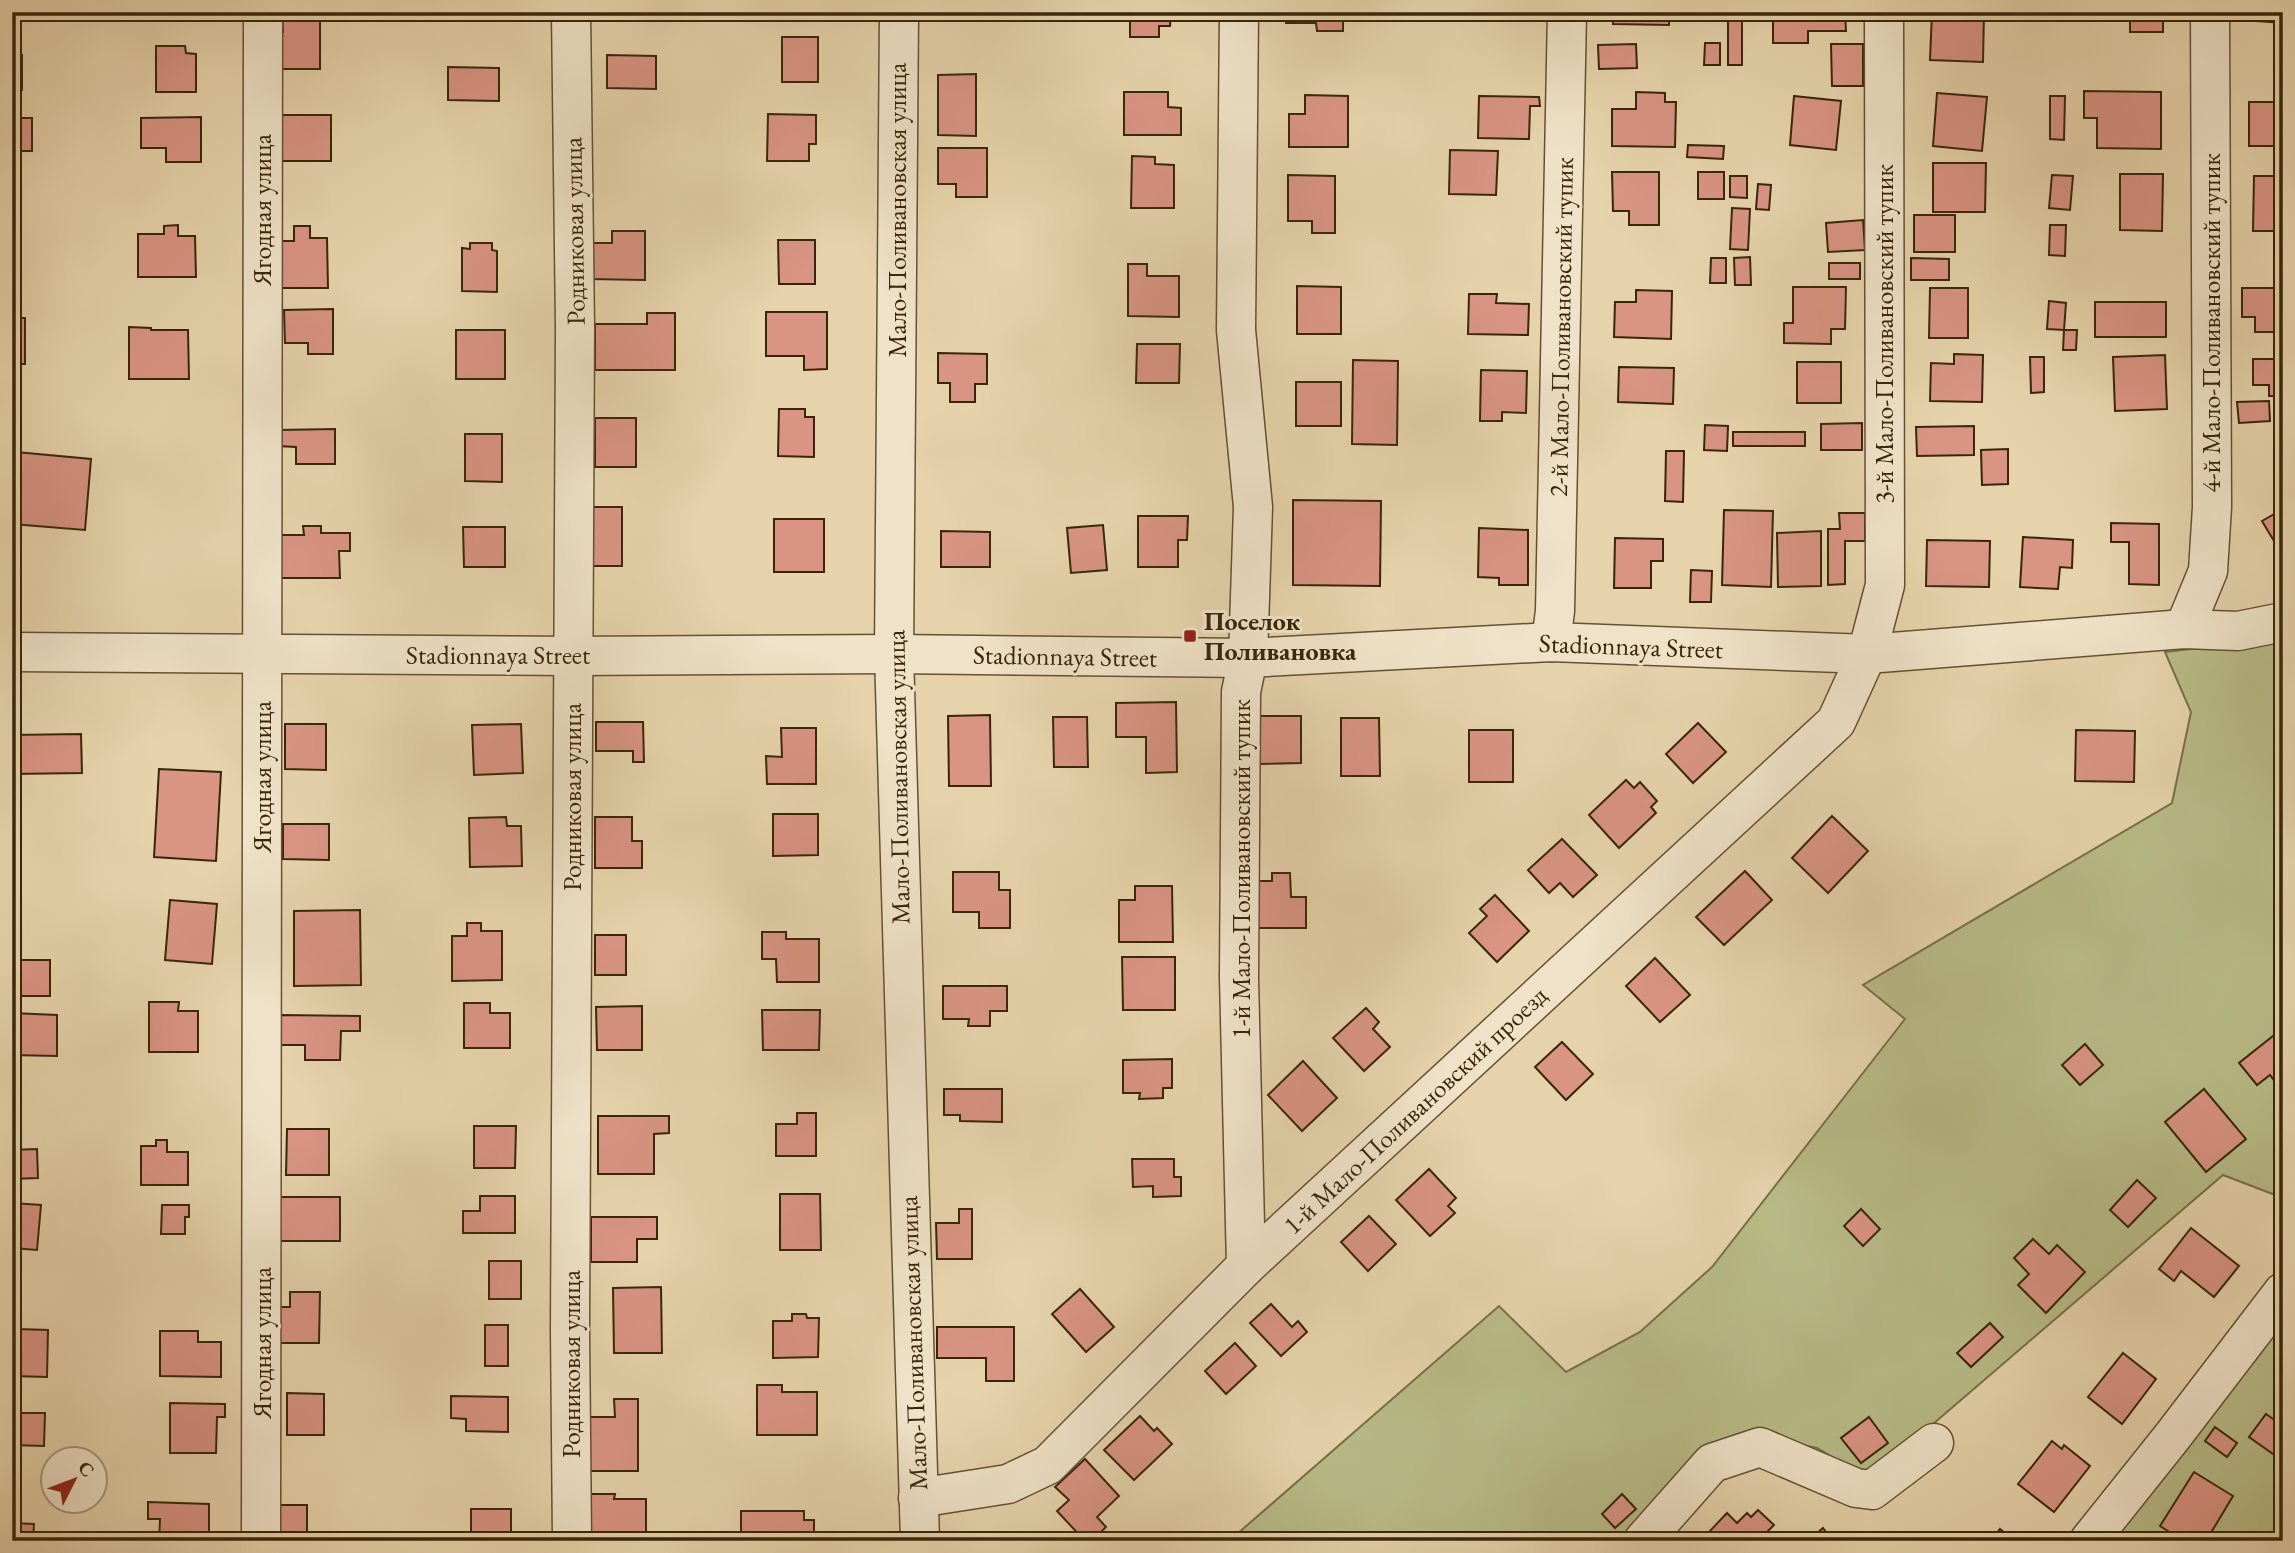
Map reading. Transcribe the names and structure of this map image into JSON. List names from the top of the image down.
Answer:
{
  "streets": {
    "street": [
      "Ягодная улица",
      "Мало-Поливановская улица",
      "Родниковая улица",
      "4-й Мало-Поливановский тупик",
      "2-й Мало-Поливановский тупик",
      "3-й Мало-Поливановский тупик",
      "Stadionnaya Street",
      "1-й Мало-Поливановский тупик",
      "1-й Мало-Поливановский проезд"
    ]
  },
  "crossings": [
    ["Ягодная улица", "Stadionnaya Street"],
    ["Мало-Поливановская улица", "Stadionnaya Street"],
    ["Мало-Поливановская улица", "1-й Мало-Поливановский проезд"],
    ["Родниковая улица", "Stadionnaya Street"],
    ["4-й Мало-Поливановский тупик", "Stadionnaya Street"],
    ["2-й Мало-Поливановский тупик", "Stadionnaya Street"],
    ["3-й Мало-Поливановский тупик", "Stadionnaya Street"],
    ["3-й Мало-Поливановский тупик", "1-й Мало-Поливановский проезд"],
    ["Stadionnaya Street", "1-й Мало-Поливановский тупик"],
    ["Stadionnaya Street", "1-й Мало-Поливановский проезд"],
    ["1-й Мало-Поливановский тупик", "1-й Мало-Поливановский проезд"]
  ],
  "places": {
    "transit": ["Поселок Поливановка"]
  },
  "north": "top right"
}
